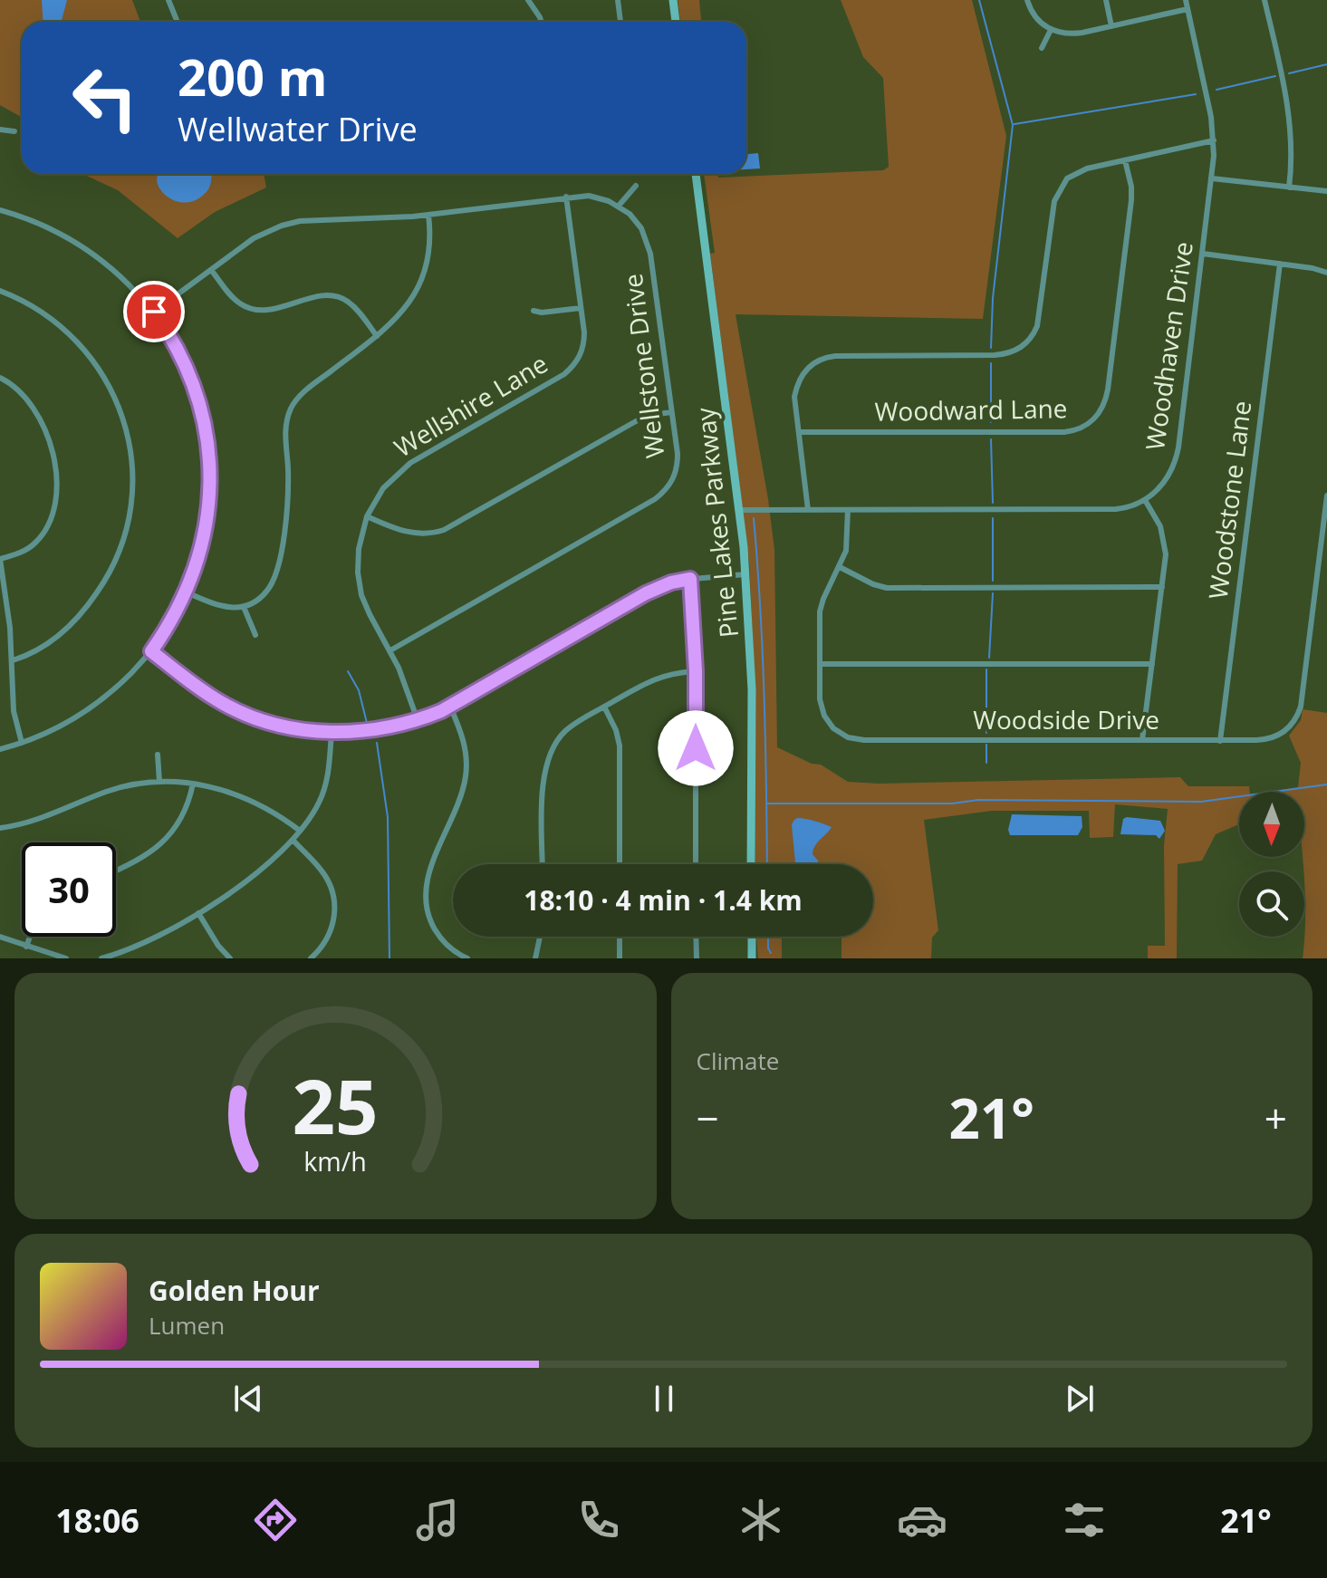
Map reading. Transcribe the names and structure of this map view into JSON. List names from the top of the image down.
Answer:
{
  "streets": {
    "street": [
      "Woodhaven Drive",
      "Wellstone Drive",
      "Wellshire Lane",
      "Woodward Lane",
      "Woodstone Lane",
      "Pine Lakes Parkway",
      "Woodside Drive"
    ]
  },
  "crossings": [
    ["Wellstone Drive", "Wellshire Lane"],
    ["Woodstone Lane", "Woodside Drive"]
  ],
  "north": "bottom",
  "page": {
    "turn": ["200 m", "Wellwater Drive"],
    "limit": "30",
    "trip": "18:10 · 4 min · 1.4 km",
    "tile": "Climate",
    "heat": ["−", "21°", "+"],
    "song": ["Golden Hour", "Lumen"],
    "tabs": ["18:06", "21°"],
    "gauge": ["25", "km/h"]
  }
}
